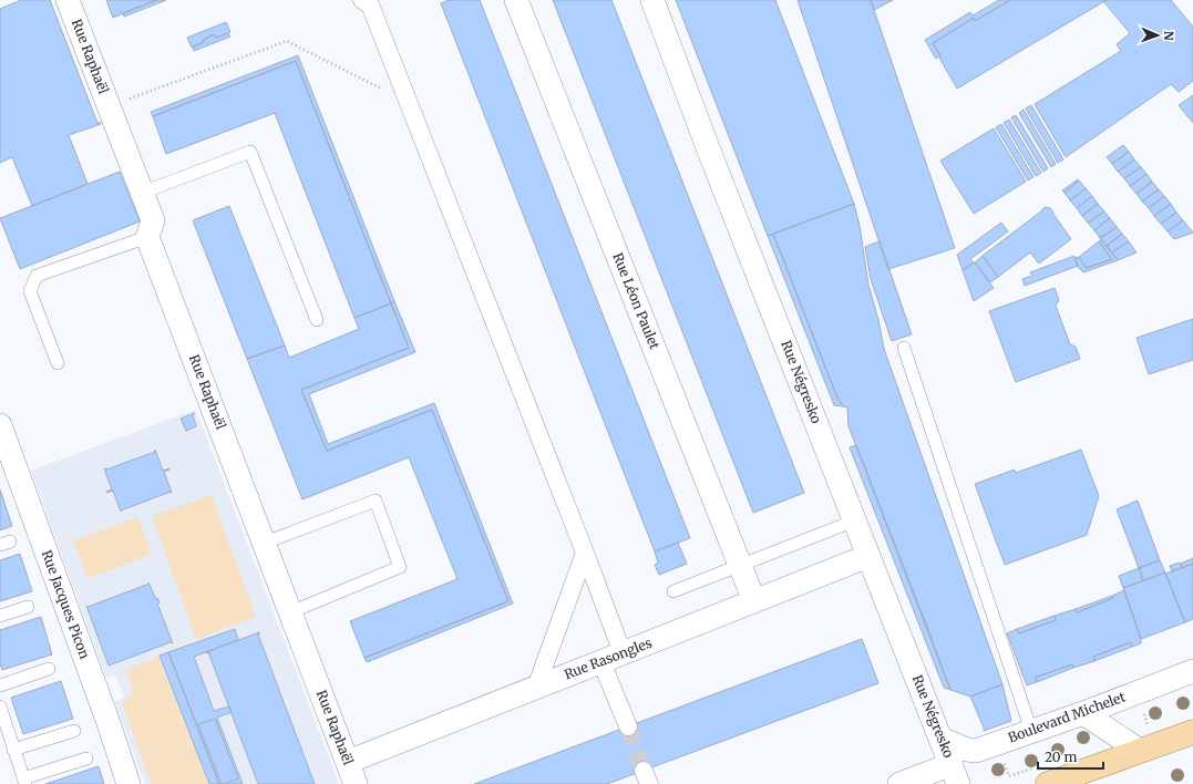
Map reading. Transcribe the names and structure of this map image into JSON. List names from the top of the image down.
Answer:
{
  "streets": {
    "street": [
      "Rue Raphaël",
      "Rue Léon Paulet",
      "Rue Négresko",
      "Rue Jacques Picon",
      "Rue Rasongles",
      "Boulevard Michelet"
    ]
  },
  "crossings": [
    ["Rue Raphaël", "Rue Rasongles"],
    ["Rue Léon Paulet", "Rue Rasongles"],
    ["Rue Négresko", "Rue Rasongles"],
    ["Rue Négresko", "Boulevard Michelet"]
  ],
  "scale_bar": "20 m",
  "north": "right"
}
